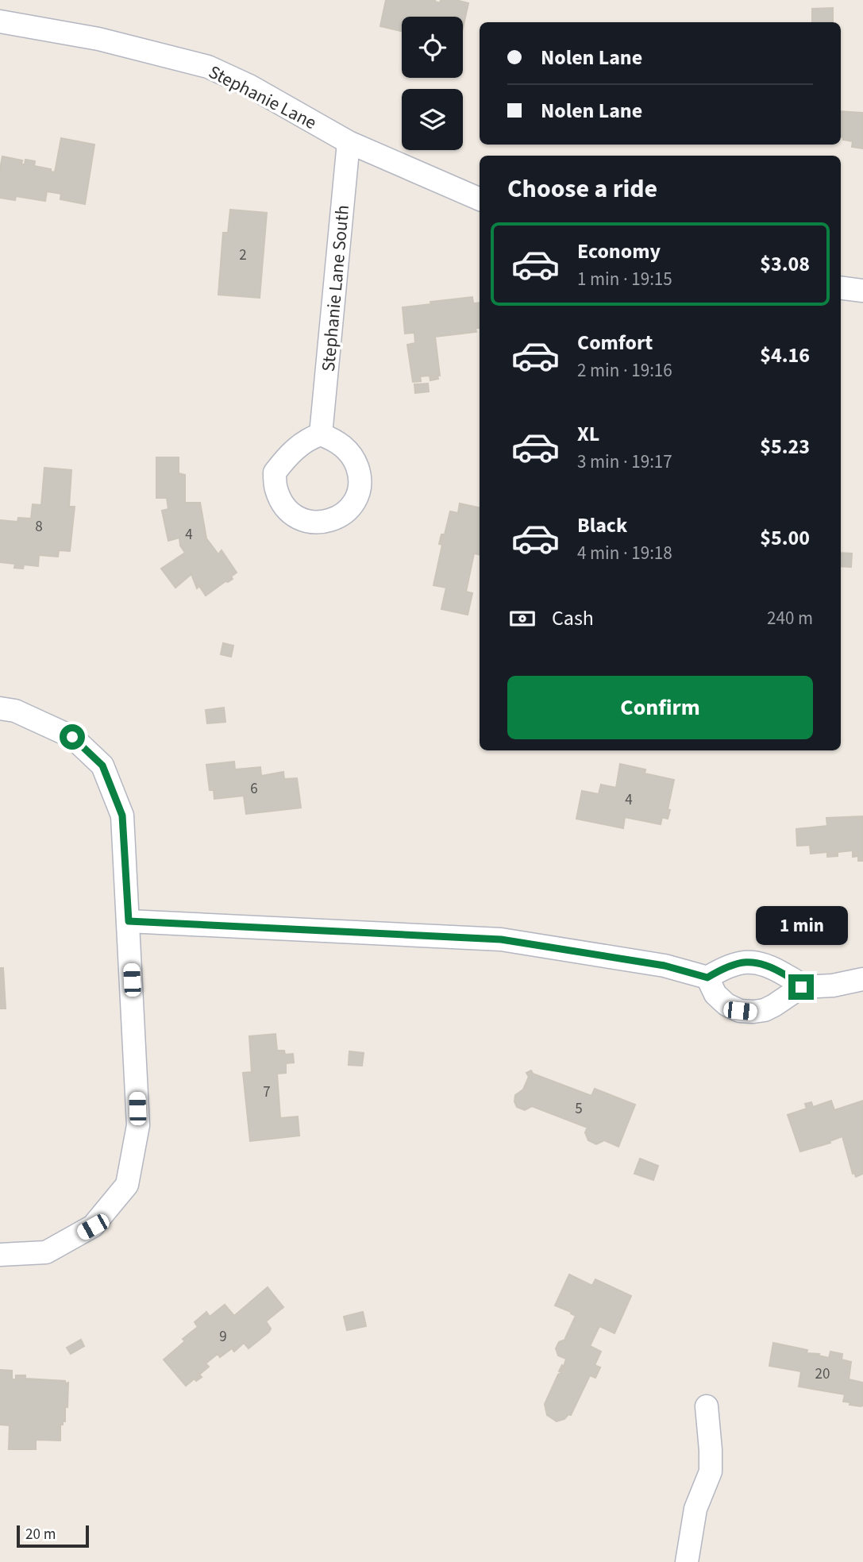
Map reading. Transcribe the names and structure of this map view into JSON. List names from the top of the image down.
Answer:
{
  "streets": {
    "street": ["Stephanie Lane", "Stephanie Lane South"]
  },
  "crossings": [
    ["Stephanie Lane", "Stephanie Lane South"]
  ],
  "house_numbers": [
    "2",
    "8",
    "4",
    "6",
    "4",
    "7",
    "5",
    "9",
    "20"
  ],
  "scale_bar": "20 m",
  "page": {
    "banner": ["Nolen Lane", "Nolen Lane"],
    "heading": "Choose a ride",
    "list": [
      {
        "name": "Economy",
        "note": "1 min · 19:15",
        "value": "$3.08"
      },
      {
        "name": "Comfort",
        "note": "2 min · 19:16",
        "value": "$4.16"
      },
      {
        "name": "XL",
        "note": "3 min · 19:17",
        "value": "$5.23"
      },
      {
        "name": "Black",
        "note": "4 min · 19:18",
        "value": "$5.00"
      }
    ],
    "pay": ["Cash", "240 m"],
    "buttons": "Confirm",
    "bubble": "1 min",
    "scale": "20 m"
  }
}
